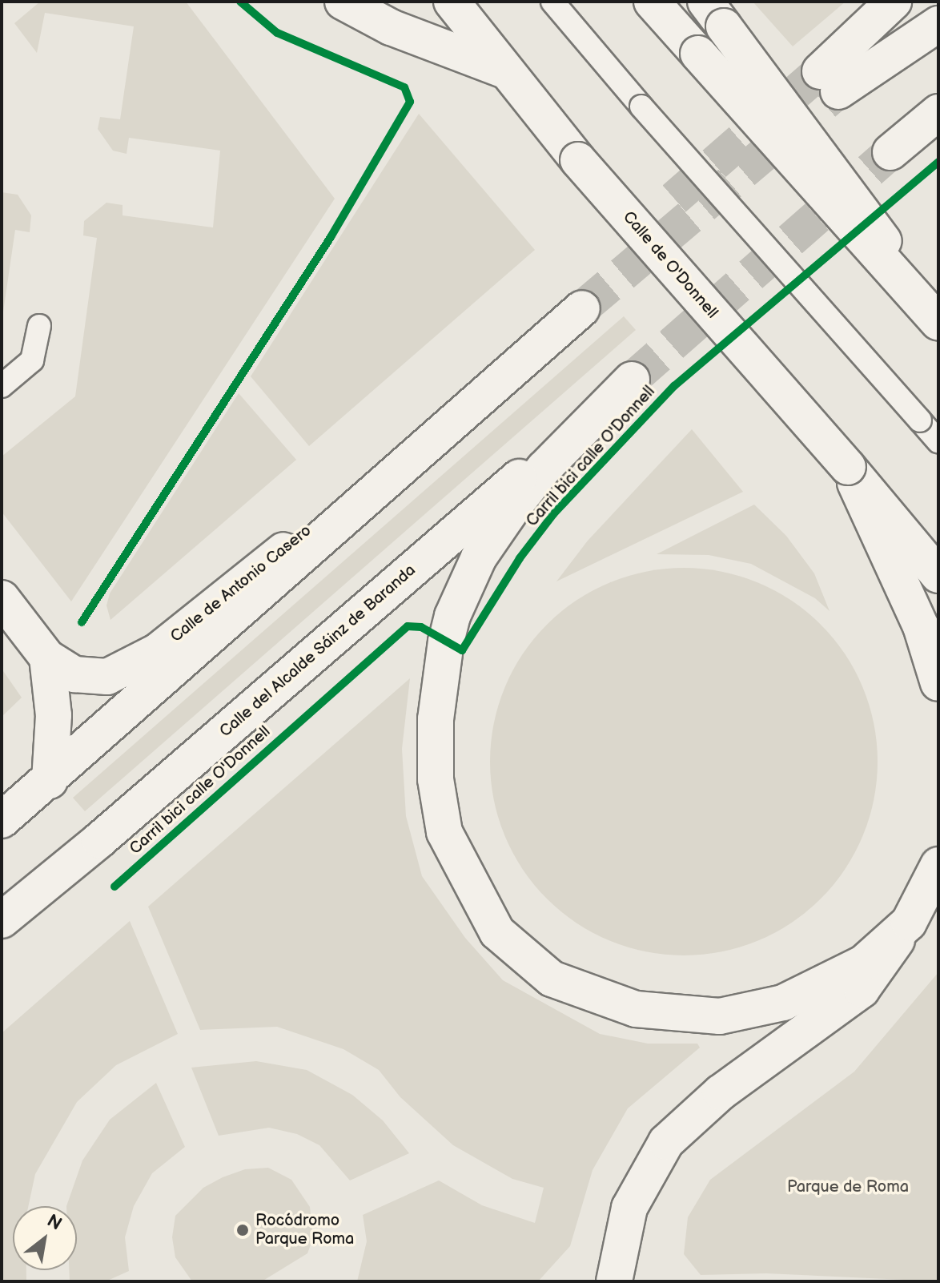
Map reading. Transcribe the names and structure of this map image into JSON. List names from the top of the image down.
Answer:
{
  "streets": {
    "street": ["Calle de O'Donnell", "Calle de Antonio Casero", "Calle del Alcalde Sáinz de Baranda"],
    "cycle path": ["Carril bici calle O'Donnell"]
  },
  "parks": ["Parque de Roma"],
  "places": ["Rocódromo Parque Roma"],
  "north": "top right"
}
